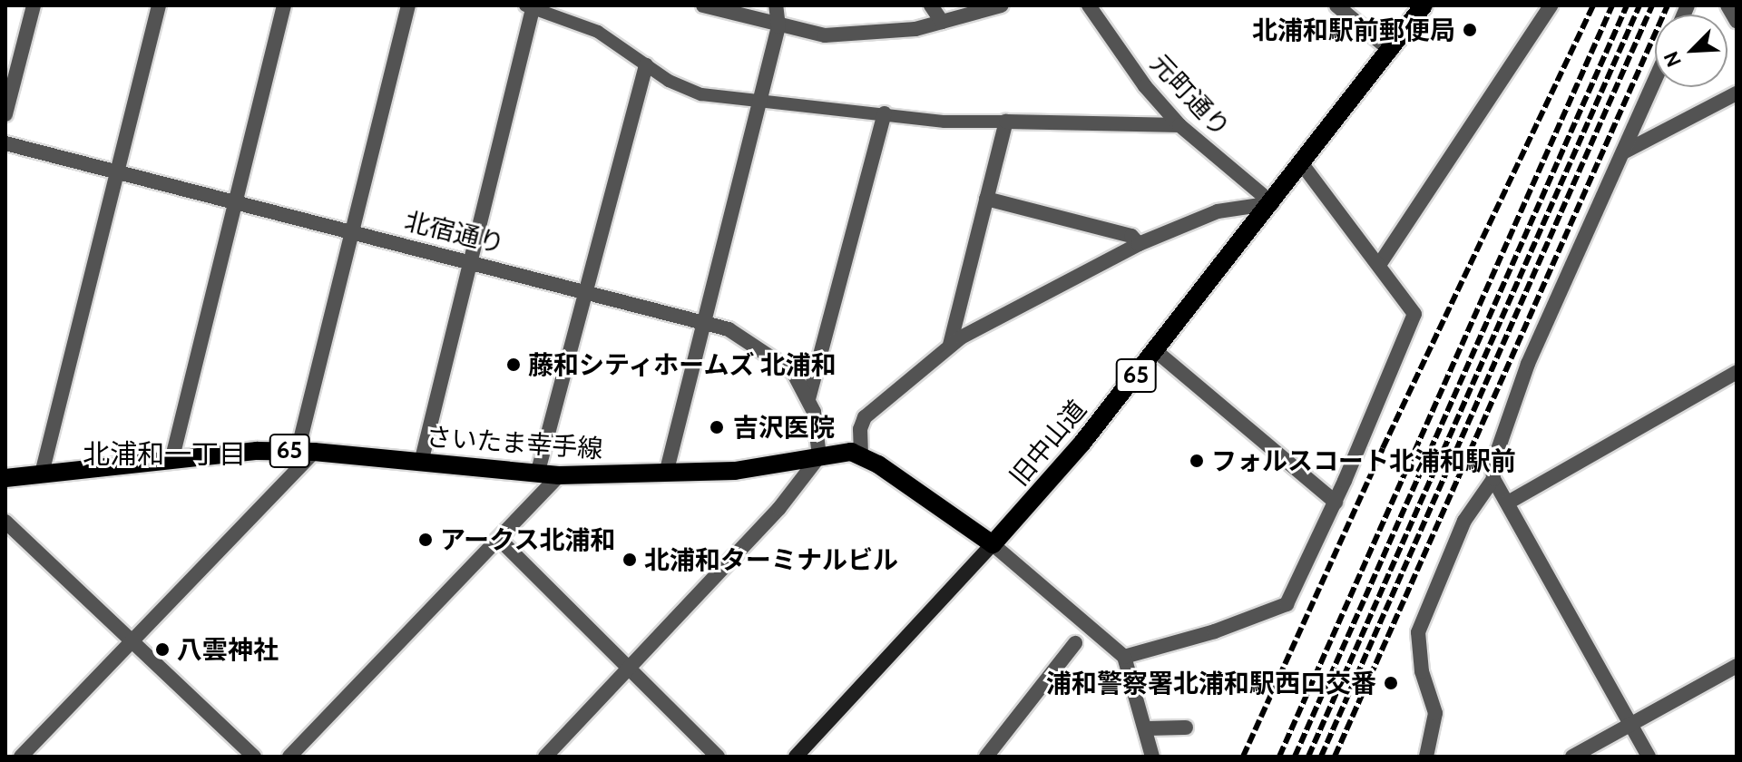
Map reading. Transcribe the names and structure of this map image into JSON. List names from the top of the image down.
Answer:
{
  "streets": {
    "main road": ["65", "さいたま幸手線", "旧中山道"],
    "street": ["元町通り", "北宿通り"]
  },
  "crossings": [
    ["元町通り", "旧中山道"],
    ["北宿通り", "さいたま幸手線"]
  ],
  "districts": ["北浦和一丁目"],
  "places": [
    "北浦和駅前郵便局",
    "藤和シティホームズ 北浦和",
    "吉沢医院",
    "フォルスコート北浦和駅前",
    "アークス北浦和",
    "北浦和ターミナルビル",
    "八雲神社",
    "浦和警察署北浦和駅西口交番"
  ],
  "north": "bottom left"
}
